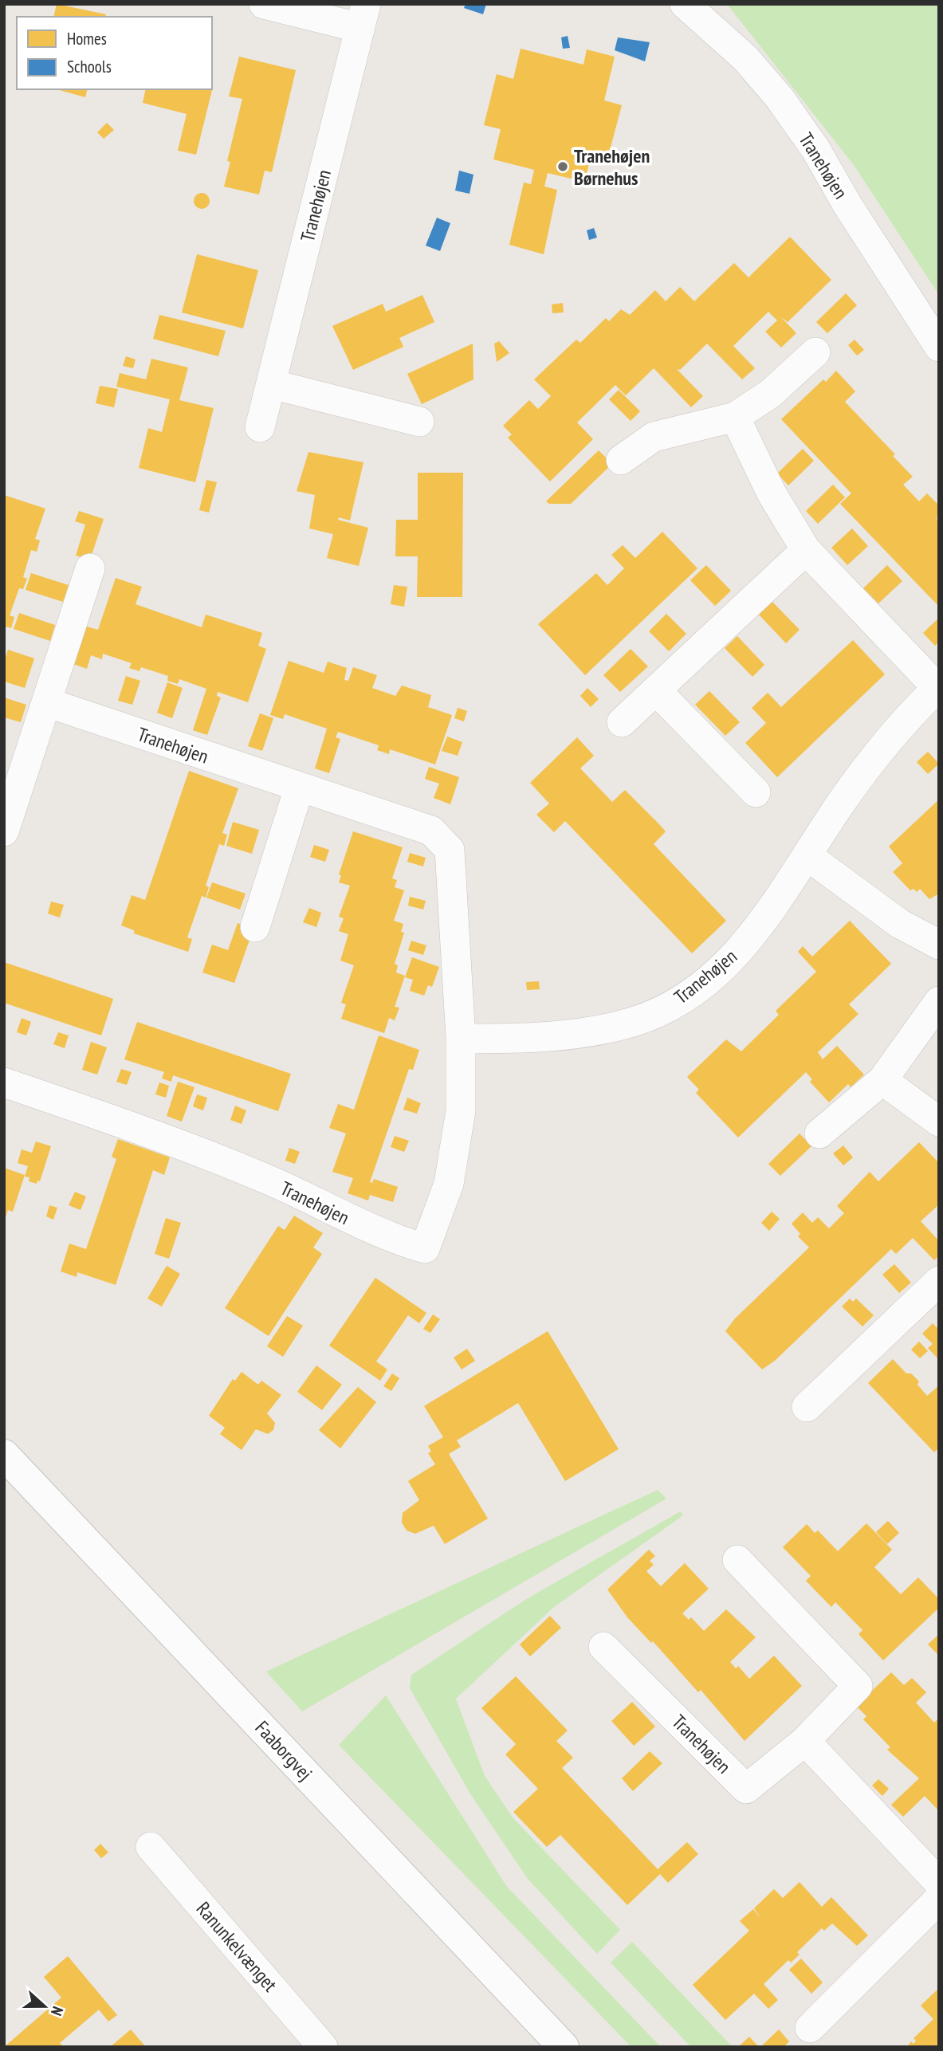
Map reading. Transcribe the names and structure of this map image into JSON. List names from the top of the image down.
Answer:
{
  "streets": {
    "street": ["Tranehøjen", "Faaborgvej", "Ranunkelvænget"]
  },
  "places": ["Tranehøjen Børnehus"],
  "legend": ["Homes", "Schools"],
  "north": "right"
}
